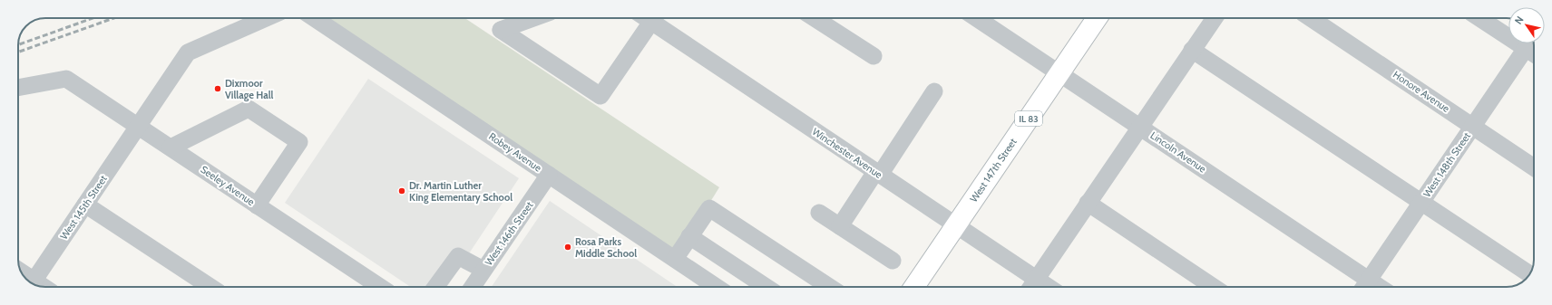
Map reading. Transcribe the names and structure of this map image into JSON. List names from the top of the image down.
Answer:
{
  "streets": {
    "main road": ["IL 83", "West 147th Street"],
    "street": [
      "Honore Avenue",
      "Robey Avenue",
      "Lincoln Avenue",
      "Winchester Avenue",
      "West 148th Street",
      "Seeley Avenue",
      "West 145th Street",
      "West 146th Street"
    ]
  },
  "crossings": [
    ["Honore Avenue", "West 148th Street"],
    ["Robey Avenue", "West 146th Street"],
    ["Lincoln Avenue", "West 148th Street"],
    ["Lincoln Avenue", "West 147th Street"],
    ["Winchester Avenue", "West 147th Street"],
    ["Seeley Avenue", "West 145th Street"]
  ],
  "places": ["Dixmoor Village Hall", "Dr. Martin Luther King Elementary School", "Rosa Parks Middle School"],
  "north": "top left"
}
